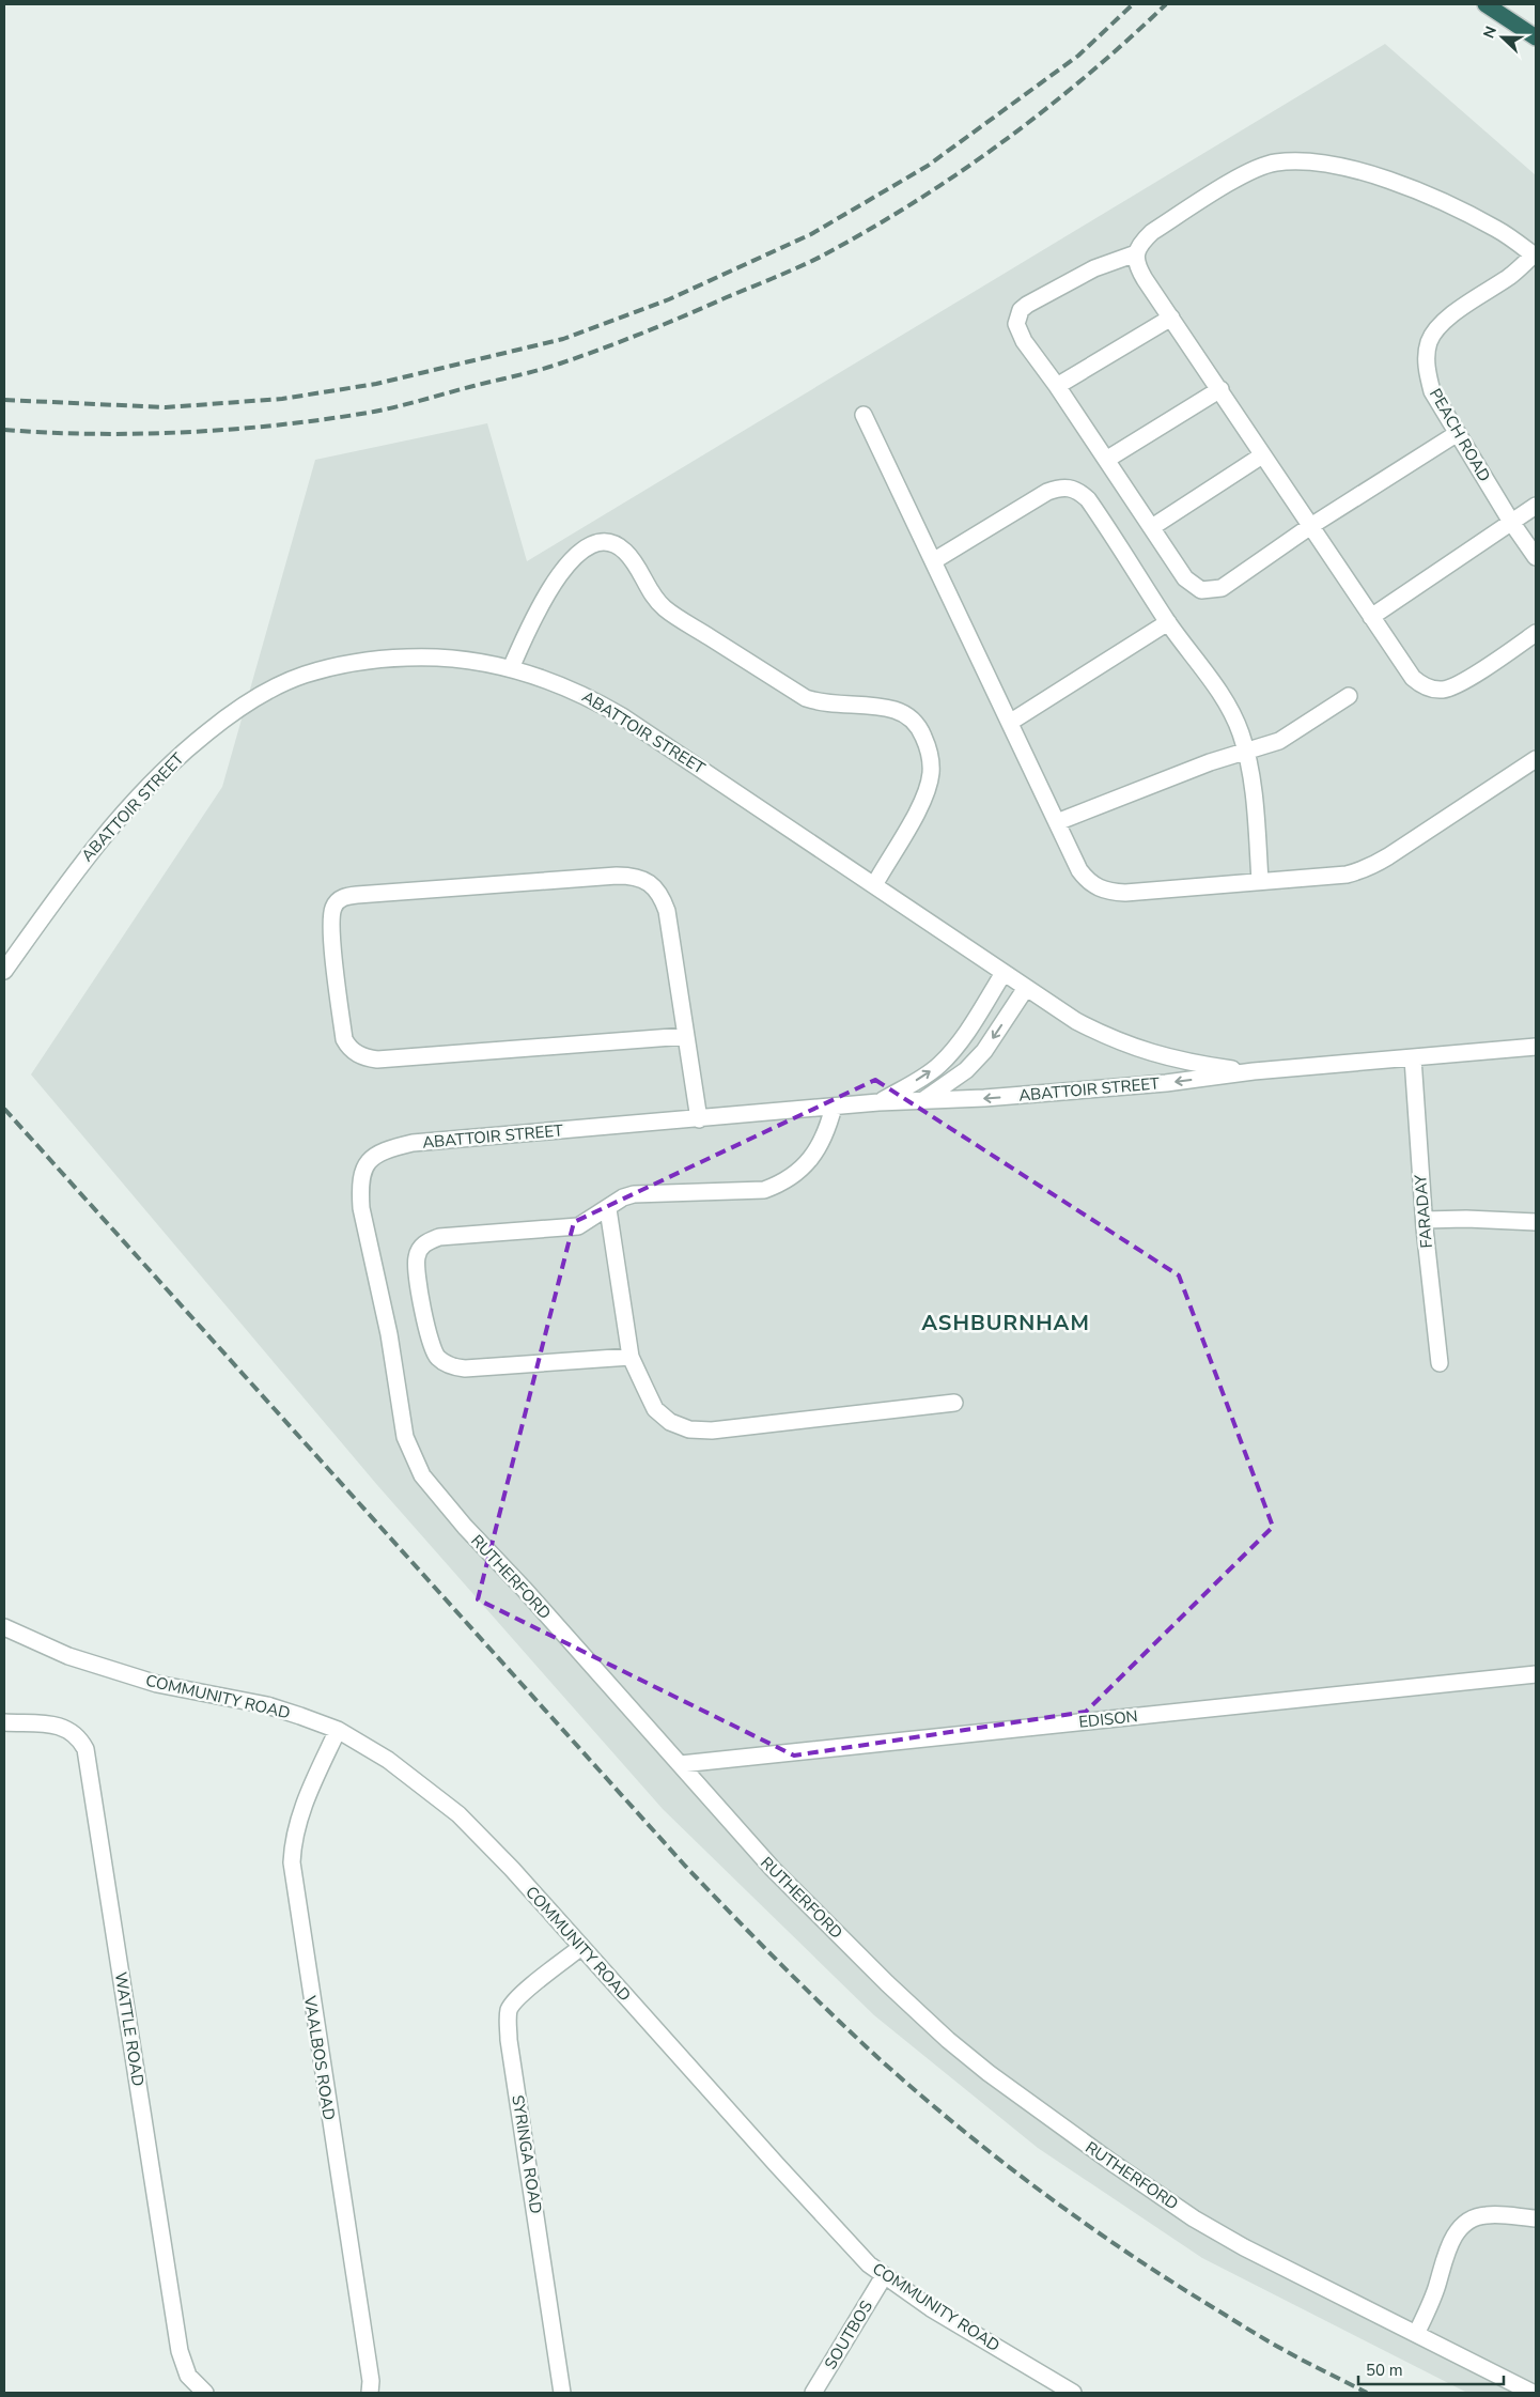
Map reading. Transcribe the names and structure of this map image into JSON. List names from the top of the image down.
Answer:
{
  "streets": {
    "street": [
      "PEACH ROAD",
      "ABATTOIR STREET",
      "FARADAY",
      "RUTHERFORD",
      "COMMUNITY ROAD",
      "EDISON",
      "WATTLE ROAD",
      "VAALBOS ROAD",
      "SYRINGA ROAD",
      "SOUTBOS"
    ]
  },
  "crossings": [
    ["ABATTOIR STREET", "FARADAY"],
    ["ABATTOIR STREET", "RUTHERFORD"],
    ["RUTHERFORD", "EDISON"],
    ["COMMUNITY ROAD", "VAALBOS ROAD"],
    ["COMMUNITY ROAD", "SYRINGA ROAD"],
    ["COMMUNITY ROAD", "SOUTBOS"]
  ],
  "districts": ["ASHBURNHAM"],
  "scale_bar": "50 m",
  "north": "left"
}
